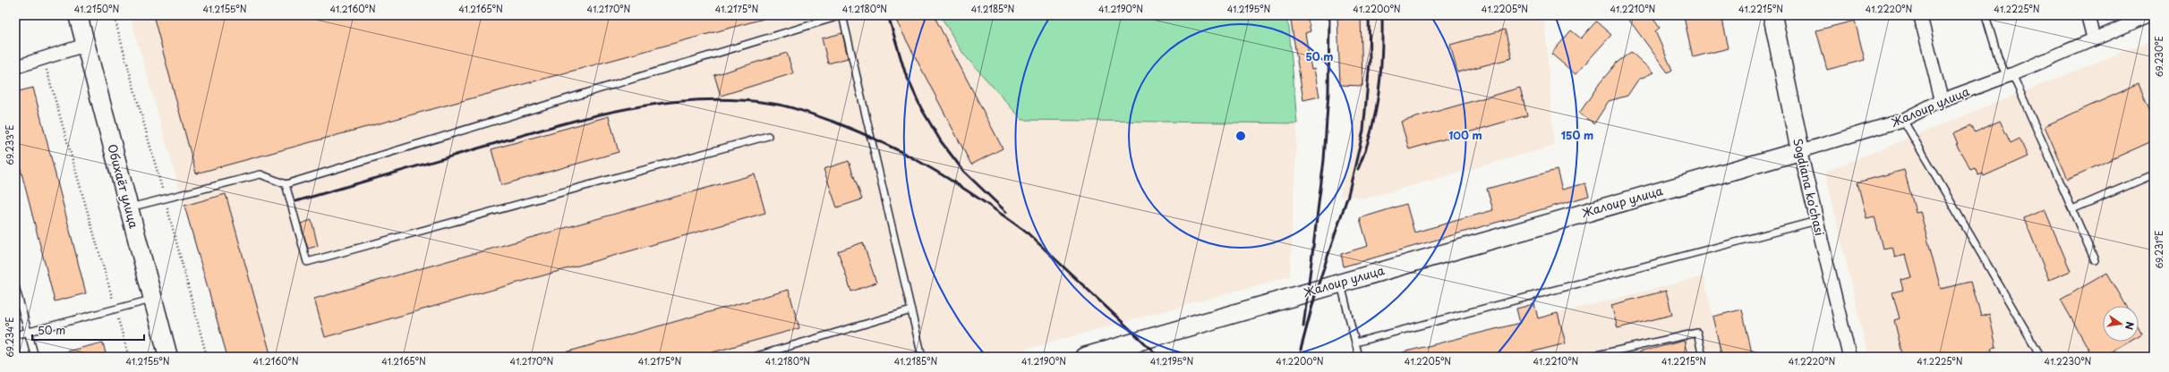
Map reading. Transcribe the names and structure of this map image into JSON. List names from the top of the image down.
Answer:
{
  "streets": {
    "street": ["Жалоир улица", "Обихаёт улица", "Sogdiana ko'chasi"]
  },
  "crossings": [
    ["Жалоир улица", "Sogdiana ko'chasi"]
  ],
  "scale_bar": "50 m",
  "north": "right",
  "coordinates": [
    "41.2150°N",
    "41.2155°N",
    "41.2160°N",
    "41.2165°N",
    "41.2170°N",
    "41.2175°N",
    "41.2180°N",
    "41.2185°N",
    "41.2190°N",
    "41.2195°N",
    "41.2200°N",
    "41.2205°N",
    "41.2210°N",
    "41.2215°N",
    "41.2220°N",
    "41.2225°N",
    "69.230°E",
    "69.233°E",
    "69.231°E",
    "69.234°E",
    "41.2230°N"
  ],
  "rings": ["50 m", "100 m", "150 m"]
}
